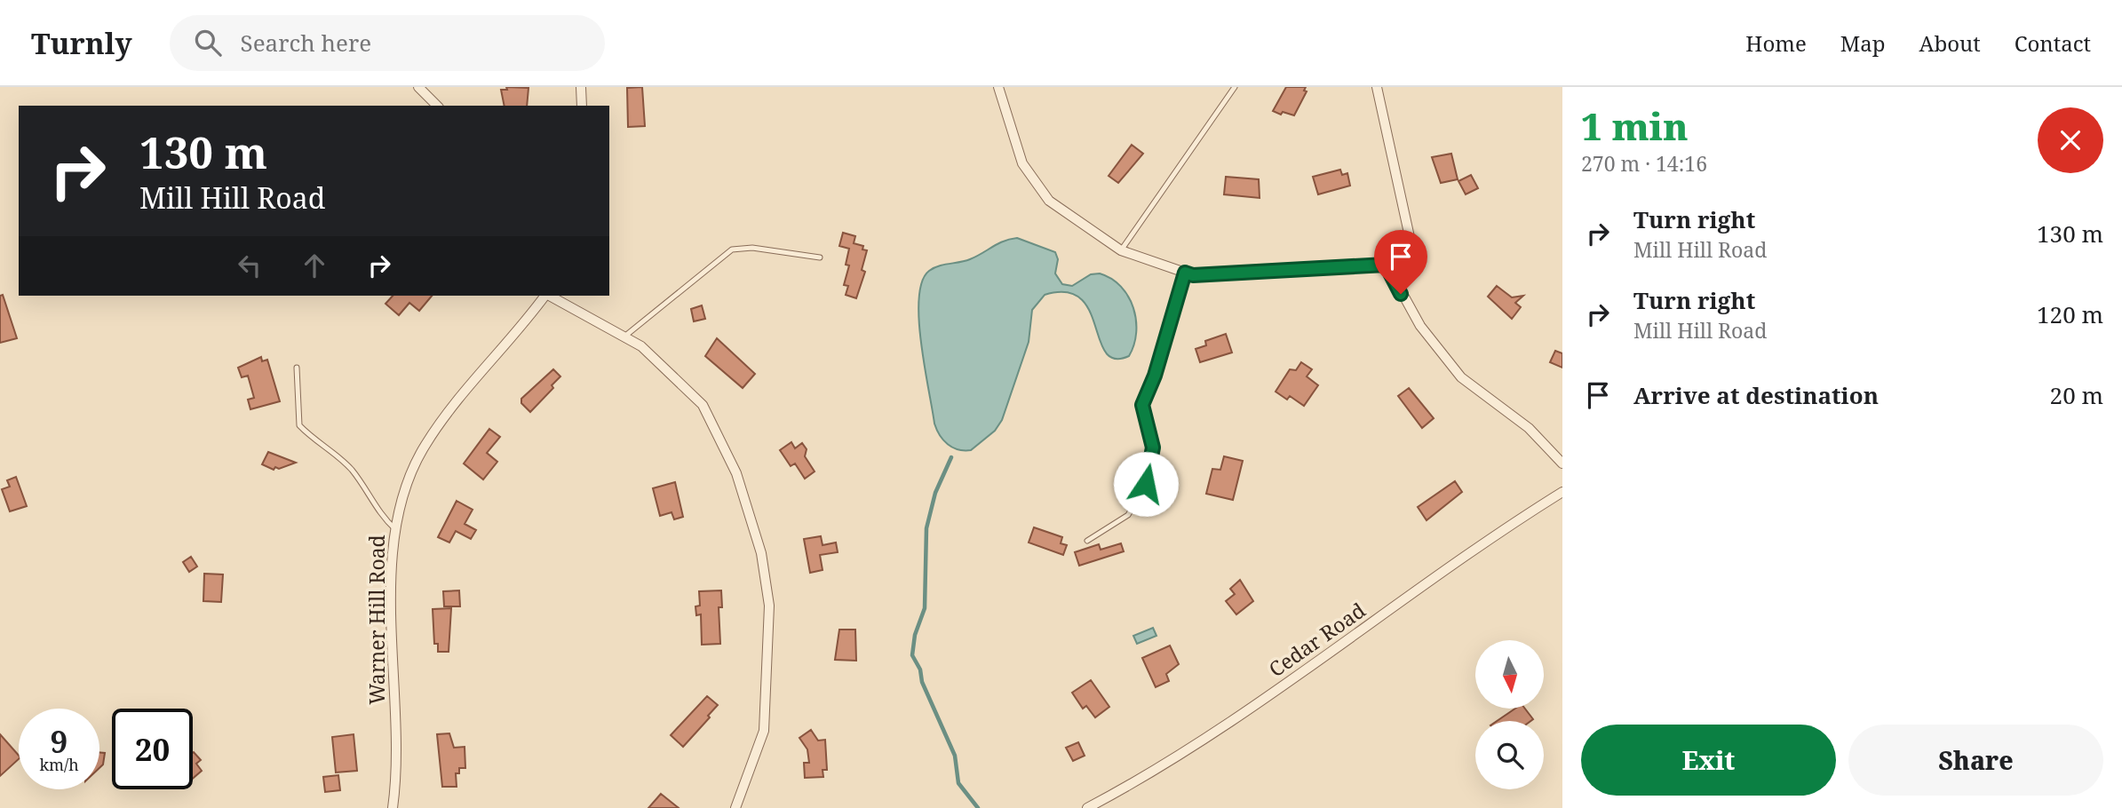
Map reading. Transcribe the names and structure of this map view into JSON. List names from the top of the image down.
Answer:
{
  "streets": {
    "street": ["Warner Hill Road", "Cedar Road"]
  },
  "north": "bottom",
  "page": {
    "header": "Turnly",
    "search": "Search here",
    "nav": [
      "Home",
      "Map",
      "About",
      "Contact"
    ],
    "heading": ["1 min", "270 m · 14:16"],
    "turn": ["130 m", "Mill Hill Road"],
    "list": [
      {
        "name": "Turn right",
        "note": "Mill Hill Road",
        "value": "130 m"
      },
      {
        "name": "Turn right",
        "note": "Mill Hill Road",
        "value": "120 m"
      },
      {
        "name": "Arrive at destination",
        "value": "20 m"
      }
    ],
    "speed": "9 km/h",
    "limit": "20",
    "buttons": ["Exit", "Share"]
  }
}
